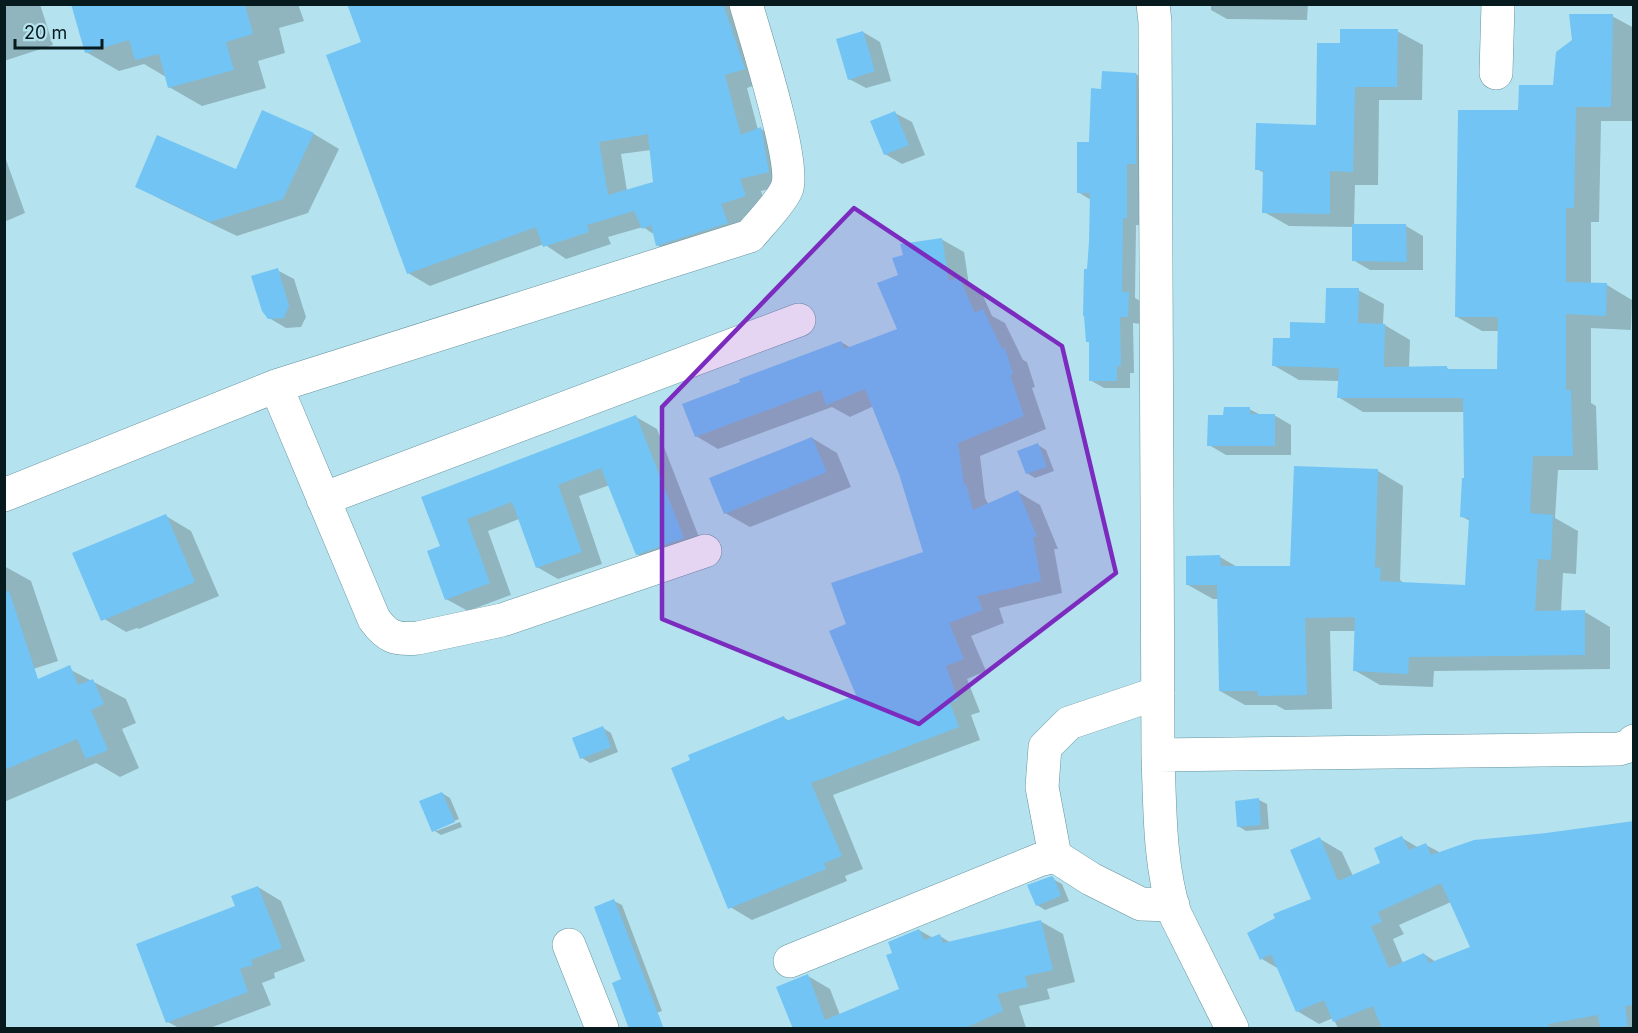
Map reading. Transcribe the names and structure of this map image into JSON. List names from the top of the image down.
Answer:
{
  "scale_bar": "20 m"
}
